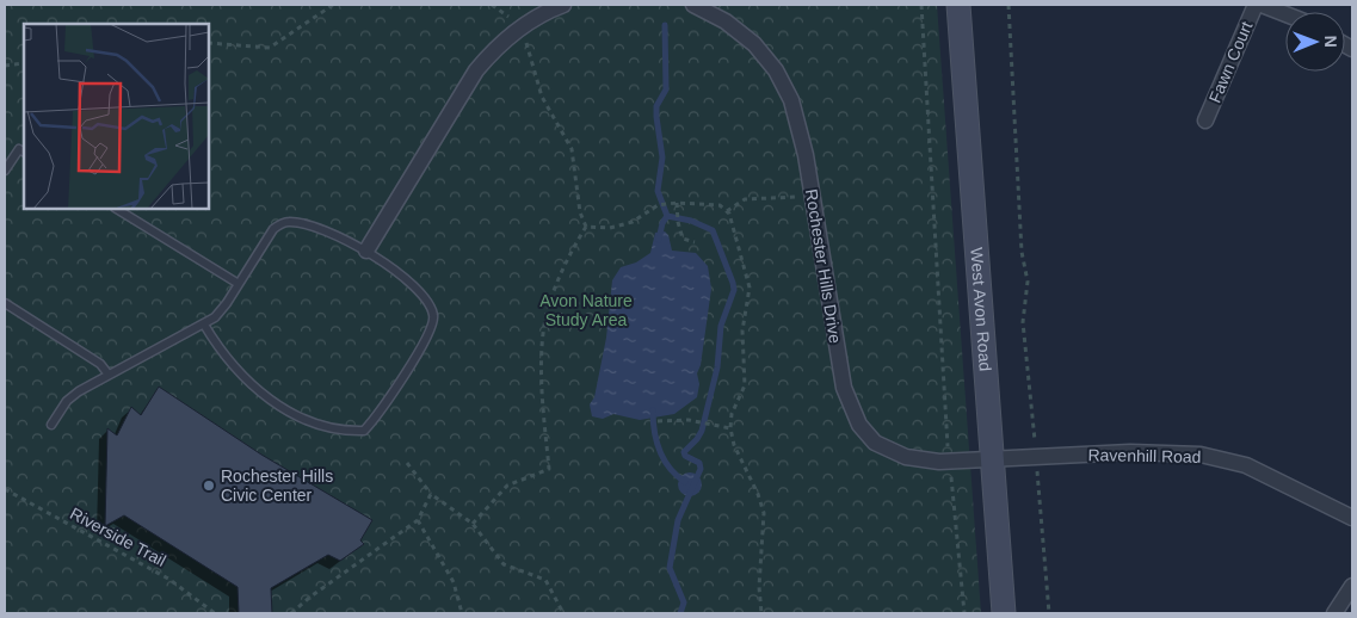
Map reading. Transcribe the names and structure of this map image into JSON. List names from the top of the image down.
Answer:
{
  "streets": {
    "street": [
      "Fawn Court",
      "Rochester Hills Drive",
      "West Avon Road",
      "Ravenhill Road"
    ],
    "path": ["Riverside Trail"]
  },
  "crossings": [
    ["Rochester Hills Drive", "West Avon Road"],
    ["Rochester Hills Drive", "Ravenhill Road"],
    ["West Avon Road", "Ravenhill Road"]
  ],
  "parks": ["Avon Nature Study Area"],
  "places": ["Rochester Hills Civic Center"],
  "north": "right"
}
